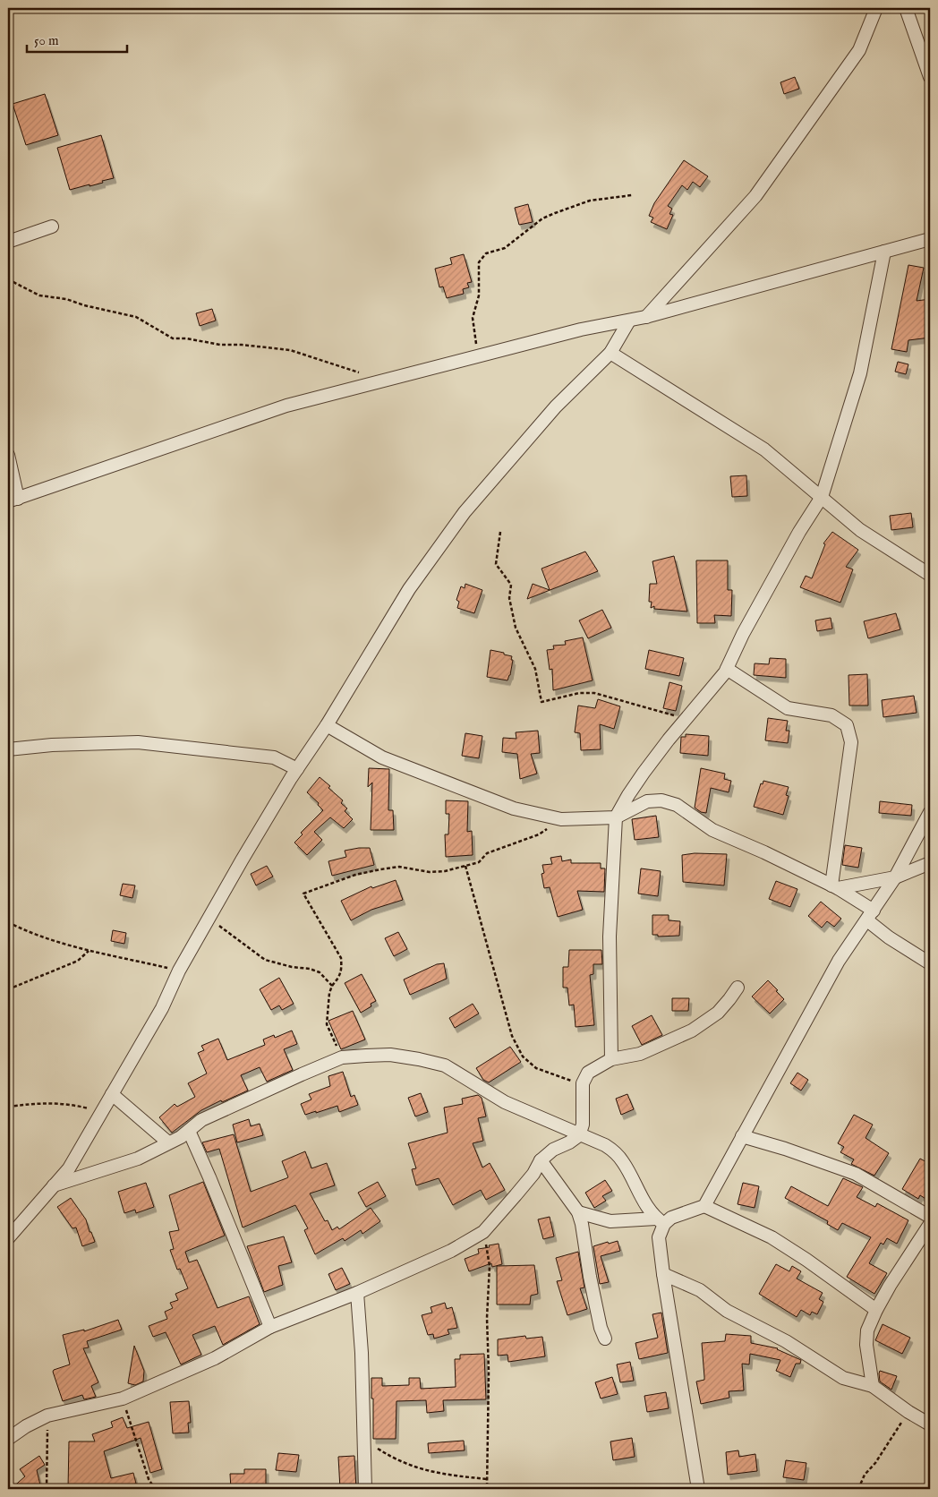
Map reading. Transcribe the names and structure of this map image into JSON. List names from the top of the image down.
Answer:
{
  "scale_bar": "50 m"
}
